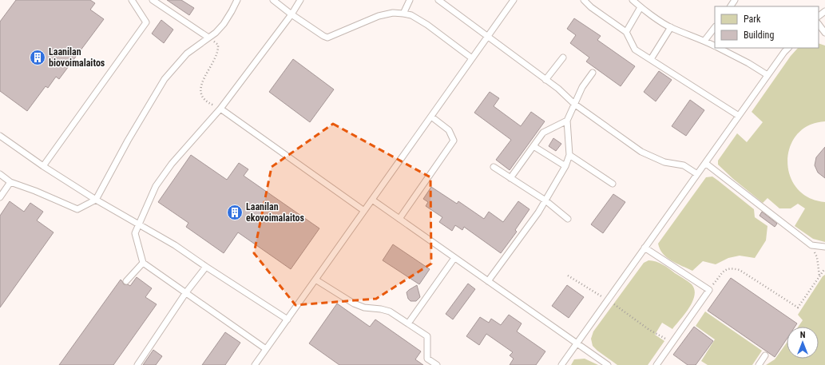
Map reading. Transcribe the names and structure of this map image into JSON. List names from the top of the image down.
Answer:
{
  "places": {
    "building": ["Laanilan biovoimalaitos", "Laanilan ekovoimalaitos"]
  },
  "legend": ["Park", "Building"],
  "north": "top"
}
